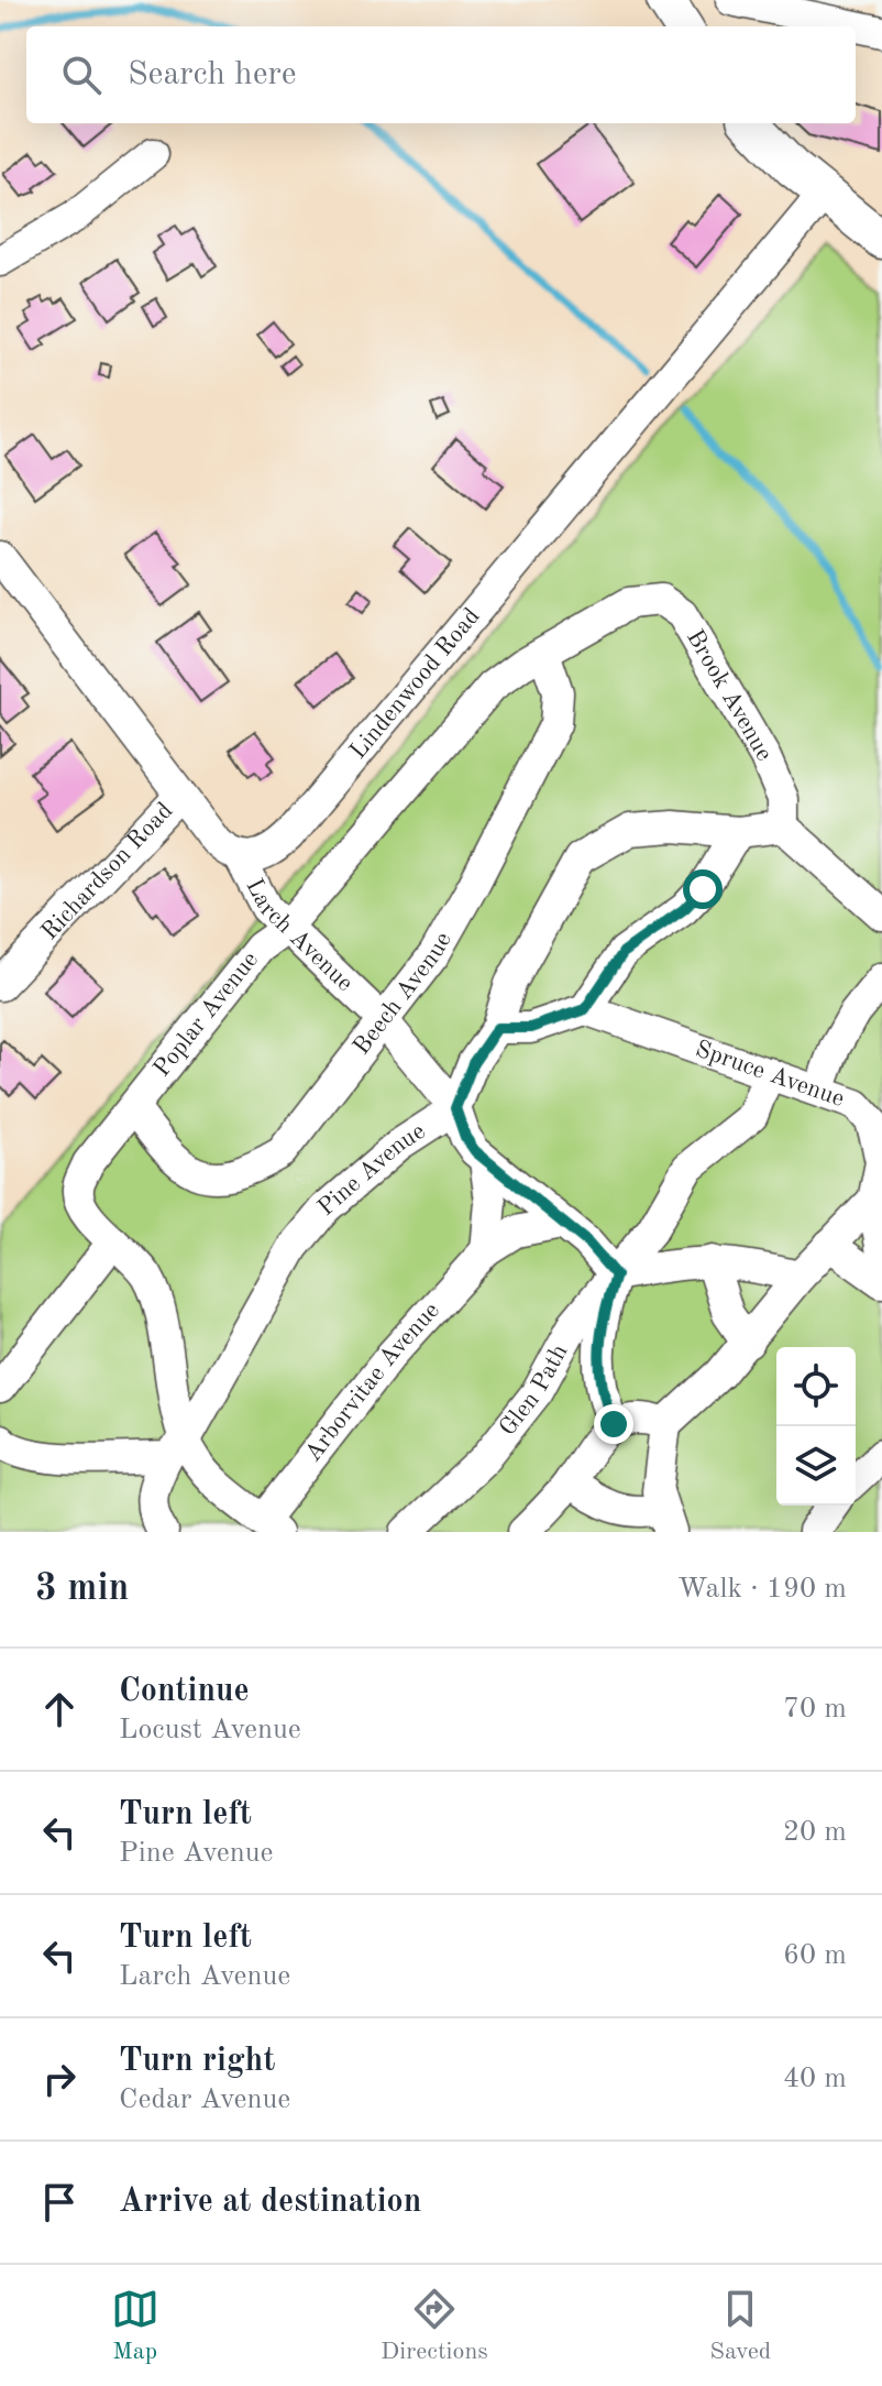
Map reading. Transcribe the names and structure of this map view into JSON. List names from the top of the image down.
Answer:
{
  "streets": {
    "street": [
      "Lindenwood Road",
      "Brook Avenue",
      "Richardson Road",
      "Larch Avenue",
      "Beech Avenue",
      "Poplar Avenue",
      "Spruce Avenue",
      "Pine Avenue",
      "Arborvitae Avenue",
      "Glen Path"
    ]
  },
  "crossings": [
    ["Lindenwood Road", "Larch Avenue"],
    ["Brook Avenue", "Beech Avenue"],
    ["Brook Avenue", "Poplar Avenue"],
    ["Larch Avenue", "Beech Avenue"],
    ["Larch Avenue", "Poplar Avenue"],
    ["Larch Avenue", "Pine Avenue"],
    ["Larch Avenue", "Arborvitae Avenue"],
    ["Larch Avenue", "Glen Path"],
    ["Beech Avenue", "Poplar Avenue"],
    ["Poplar Avenue", "Pine Avenue"],
    ["Spruce Avenue", "Glen Path"]
  ],
  "page": {
    "search": "Search here",
    "heading": ["3 min", "Walk · 190 m"],
    "list": [
      ["Continue", "Locust Avenue", "70 m"],
      ["Turn left", "Pine Avenue", "20 m"],
      ["Turn left", "Larch Avenue", "60 m"],
      ["Turn right", "Cedar Avenue", "40 m"],
      "Arrive at destination"
    ],
    "nav": ["Map", "Directions", "Saved"]
  }
}
